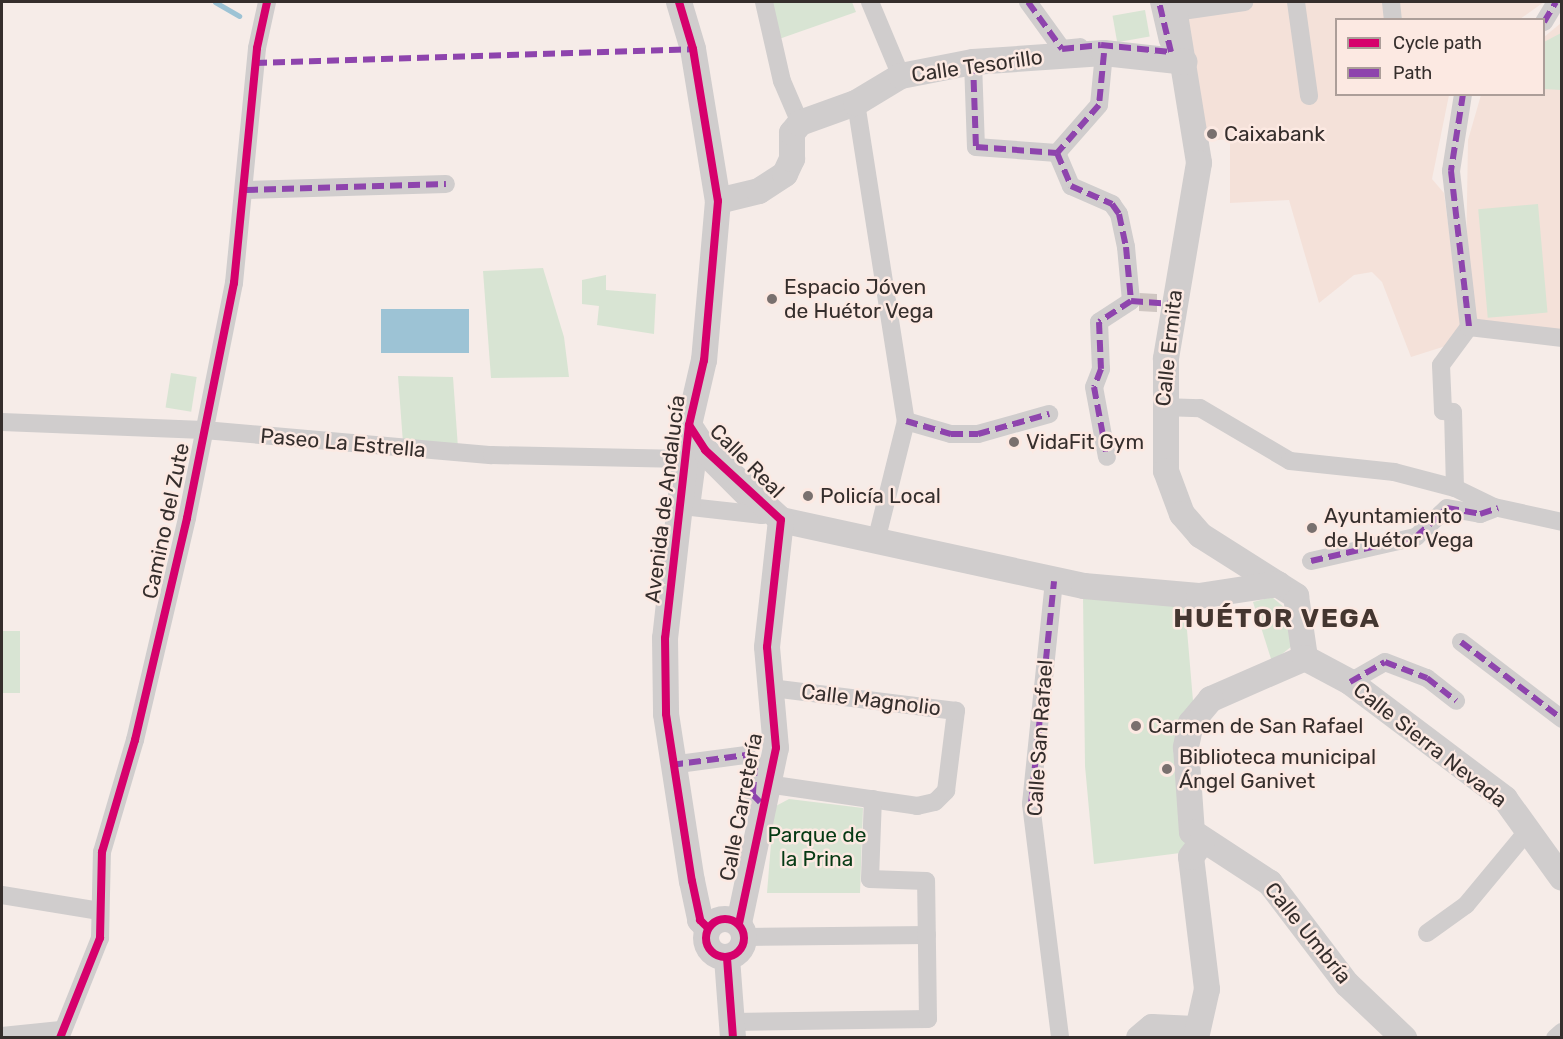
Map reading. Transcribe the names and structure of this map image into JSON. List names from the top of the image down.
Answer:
{
  "streets": {
    "street": [
      "Calle Tesorillo",
      "Calle Ermita",
      "Paseo La Estrella",
      "Calle Real",
      "Avenida de Andalucía",
      "Camino del Zute",
      "Calle Magnolio",
      "Calle San Rafael",
      "Calle Sierra Nevada",
      "Calle Carretería",
      "Calle Umbría"
    ]
  },
  "crossings": [
    ["Calle Tesorillo", "Calle Ermita"],
    ["Calle Ermita", "Calle Real"],
    ["Paseo La Estrella", "Avenida de Andalucía"],
    ["Paseo La Estrella", "Camino del Zute"],
    ["Calle Real", "Avenida de Andalucía"],
    ["Calle Real", "Calle San Rafael"],
    ["Calle Real", "Calle Sierra Nevada"],
    ["Calle Real", "Calle Carretería"],
    ["Avenida de Andalucía", "Calle Carretería"],
    ["Calle Magnolio", "Calle Carretería"]
  ],
  "districts": ["HUÉTOR VEGA"],
  "parks": ["Parque de la Prina"],
  "places": [
    "Caixabank",
    "Espacio Jóven de Huétor Vega",
    "VidaFit Gym",
    "Policía Local",
    "Ayuntamiento de Huétor Vega",
    "Carmen de San Rafael",
    "Biblioteca municipal Ángel Ganivet"
  ],
  "legend": ["Cycle path", "Path"]
}
